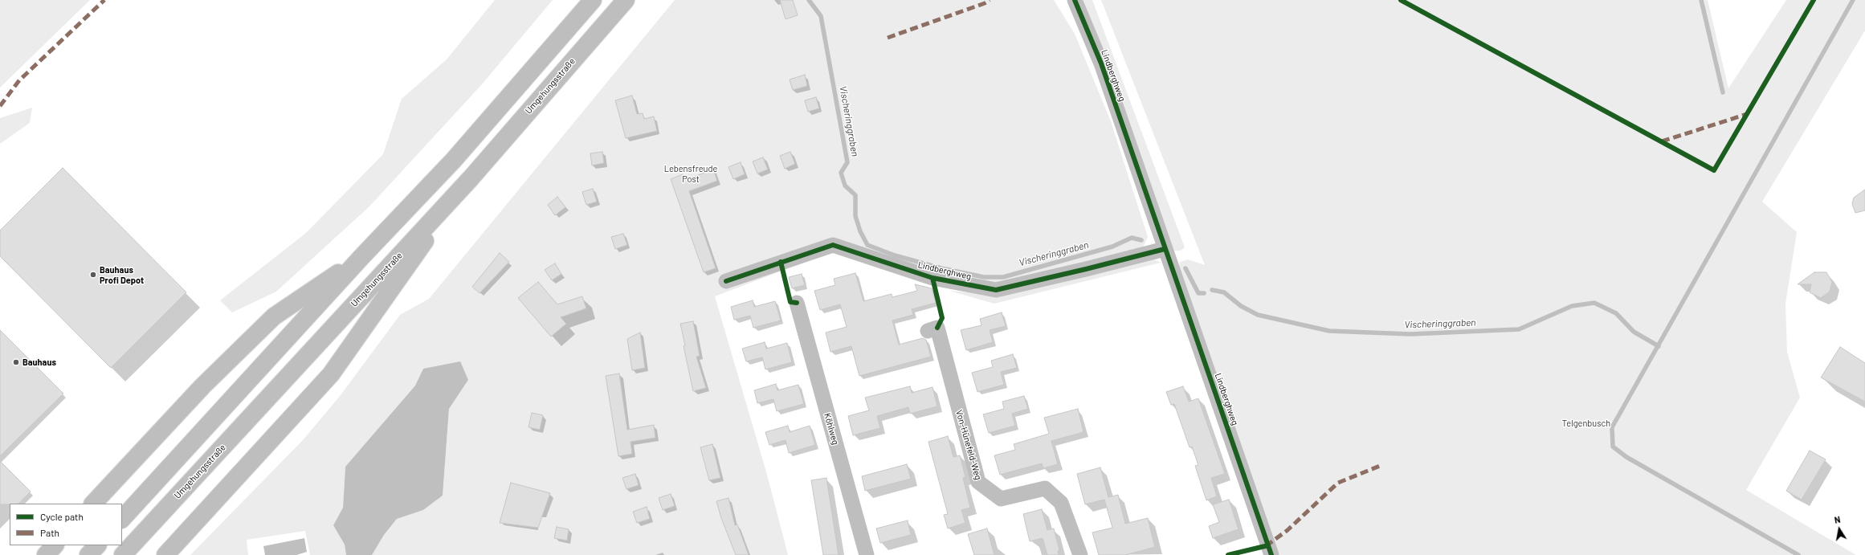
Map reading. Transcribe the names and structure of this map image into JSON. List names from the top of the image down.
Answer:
{
  "streets": {
    "highway": ["Umgehungsstraße"],
    "street": ["Lindberghweg", "Köhlweg", "Von-Hünefeld-Weg"]
  },
  "water": ["Vischeringgraben"],
  "parks": ["Lebensfreude Post", "Telgenbusch"],
  "places": ["Bauhaus Profi Depot", "Bauhaus"],
  "legend": ["Cycle path", "Path"],
  "north": "top"
}
